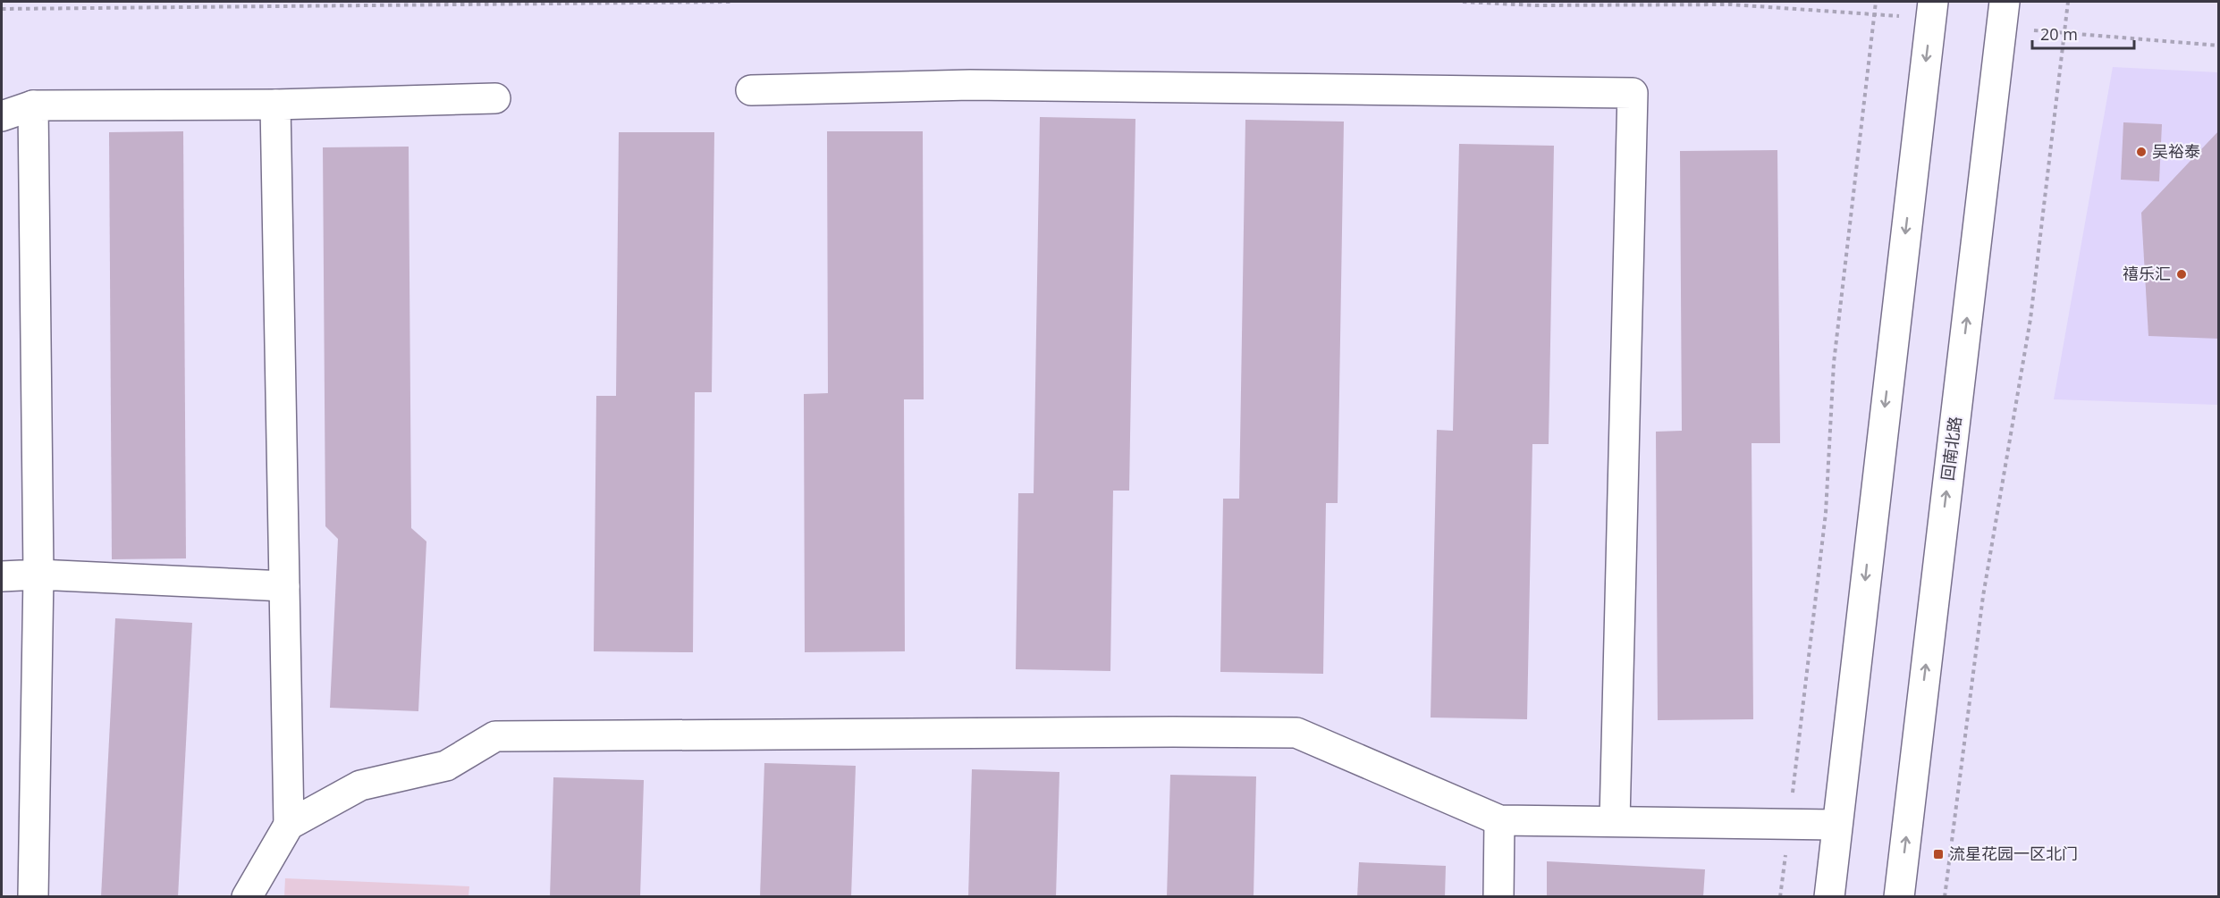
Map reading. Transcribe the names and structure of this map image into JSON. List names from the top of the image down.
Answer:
{
  "streets": {
    "street": ["回南北路"]
  },
  "places": {
    "other": ["吴裕泰", "禧乐汇"],
    "transit": ["流星花园一区北门"]
  },
  "scale_bar": "20 m"
}
